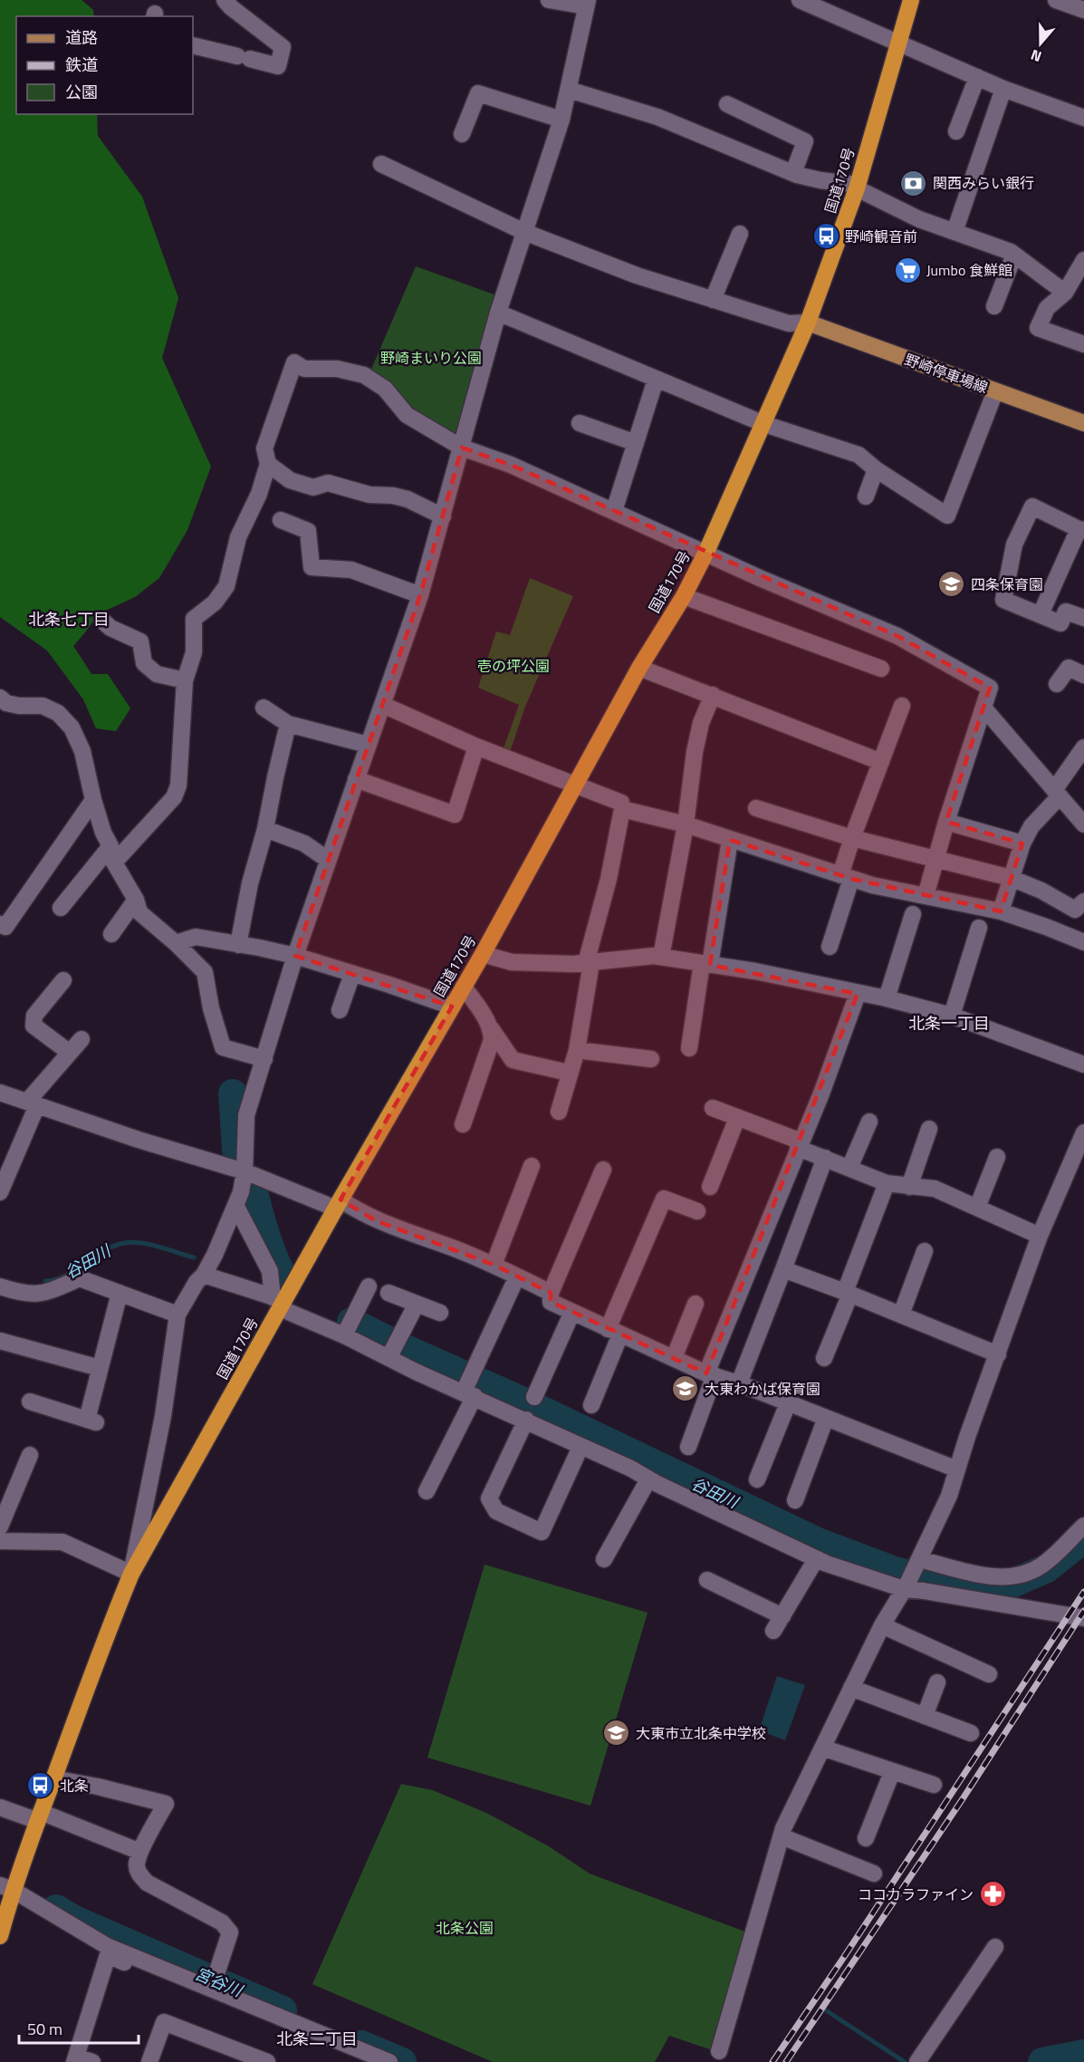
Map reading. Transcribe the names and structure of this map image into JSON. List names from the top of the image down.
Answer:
{
  "streets": {
    "highway": ["国道170号"],
    "main road": ["野崎停車場線"]
  },
  "crossings": [
    ["国道170号", "野崎停車場線"]
  ],
  "districts": ["北条七丁目", "北条一丁目", "北条二丁目"],
  "water": ["谷田川", "宮谷川"],
  "parks": ["野崎まいり公園", "壱の坪公園", "北条公園"],
  "places": {
    "bank": ["関西みらい銀行"],
    "bus stop": ["野崎観音前", "北条"],
    "supermarket": ["Jumbo 食鮮館"],
    "school or university": ["四条保育園", "大東わかば保育園", "大東市立北条中学校"],
    "pharmacy": ["ココカラファイン"]
  },
  "legend": ["道路", "鉄道", "公園"],
  "scale_bar": "50 m",
  "north": "bottom"
}
